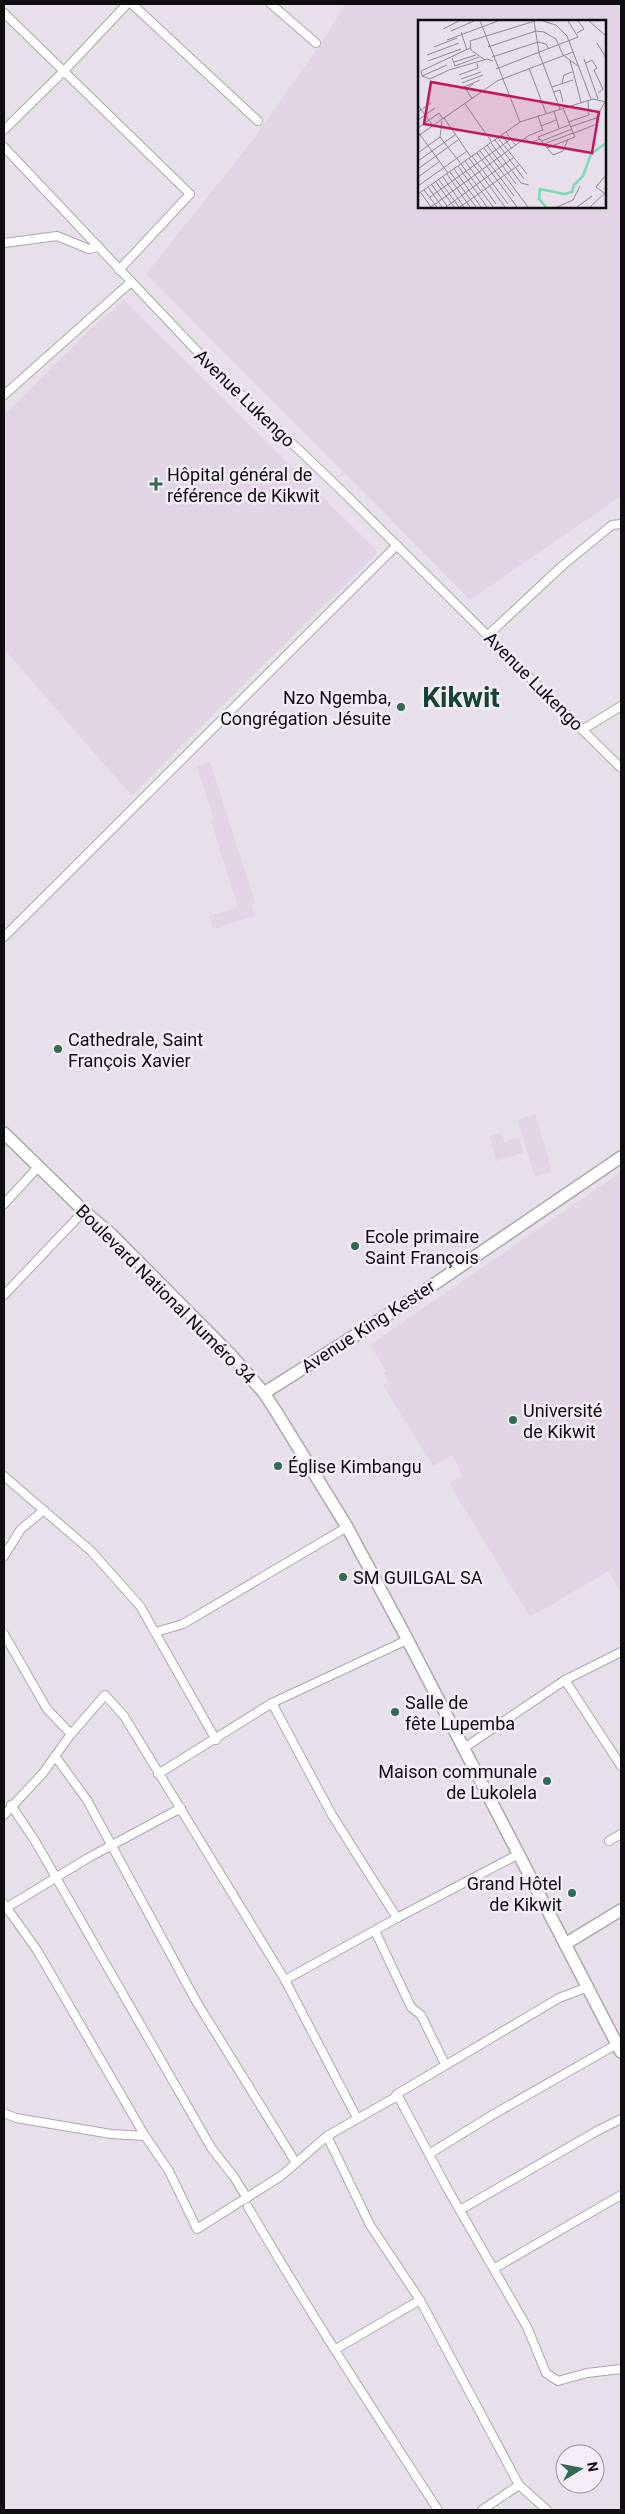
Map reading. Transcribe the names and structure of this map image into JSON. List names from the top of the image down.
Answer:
{
  "streets": {
    "main road": ["Boulevard National Numéro 34", "Avenue King Kester"],
    "street": ["Avenue Lukengo"]
  },
  "crossings": [
    ["Boulevard National Numéro 34", "Avenue King Kester"]
  ],
  "districts": ["Kikwit"],
  "places": {
    "health": ["Hôpital général de référence de Kikwit"],
    "other": [
      "Nzo Ngemba, Congrégation Jésuite",
      "Cathedrale, Saint François Xavier",
      "Ecole primaire Saint François",
      "Université de Kikwit",
      "Église Kimbangu",
      "SM GUILGAL SA",
      "Salle de fête Lupemba",
      "Maison communale de Lukolela",
      "Grand Hôtel de Kikwit"
    ]
  },
  "north": "right"
}
